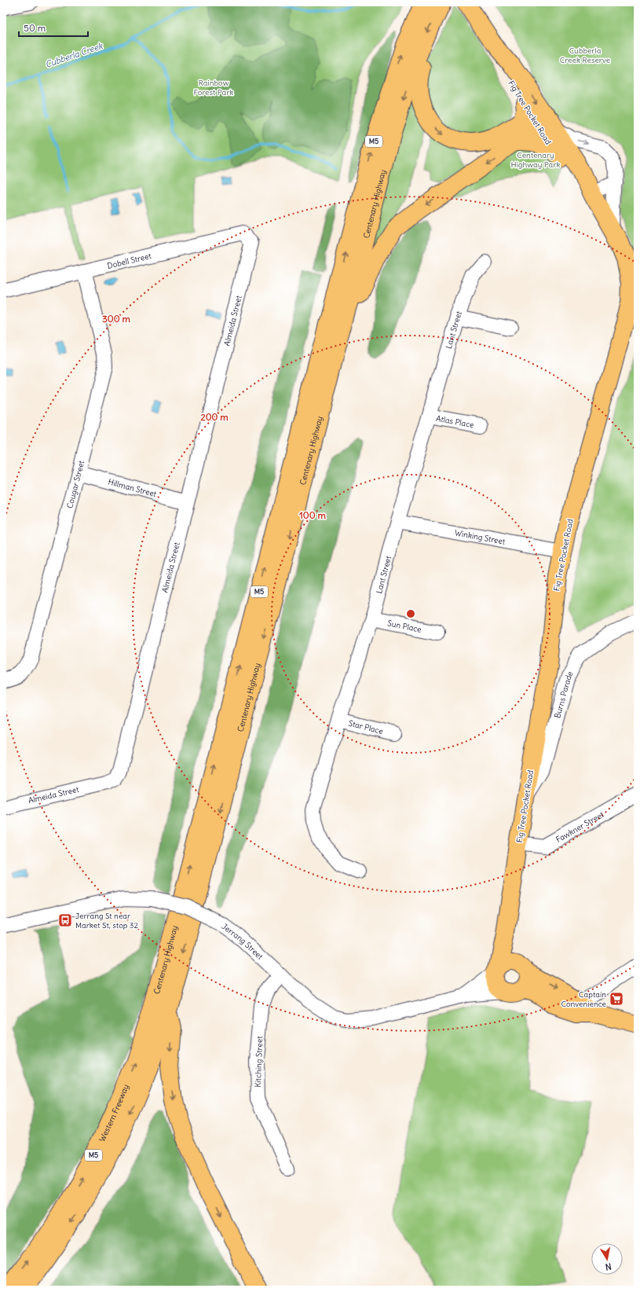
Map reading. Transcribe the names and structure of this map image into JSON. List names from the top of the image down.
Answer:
{
  "streets": {
    "main road": [
      "Fig Tree Pocket Road",
      "M5",
      "Centenary Highway",
      "Western Freeway"
    ],
    "street": [
      "Dobell Street",
      "Almeida Street",
      "Lant Street",
      "Atlas Place",
      "Cougar Street",
      "Hillman Street",
      "Winking Street",
      "Sun Place",
      "Burns Parade",
      "Star Place",
      "Fawkner Street",
      "Jerrang Street",
      "Kitching Street"
    ]
  },
  "crossings": [
    ["Fig Tree Pocket Road", "Winking Street"],
    ["Fig Tree Pocket Road", "Burns Parade"],
    ["Fig Tree Pocket Road", "Fawkner Street"],
    ["Fig Tree Pocket Road", "Jerrang Street"],
    ["Centenary Highway", "Western Freeway"],
    ["Dobell Street", "Almeida Street"],
    ["Dobell Street", "Cougar Street"],
    ["Almeida Street", "Hillman Street"],
    ["Lant Street", "Atlas Place"],
    ["Lant Street", "Winking Street"],
    ["Lant Street", "Sun Place"],
    ["Lant Street", "Star Place"],
    ["Cougar Street", "Hillman Street"],
    ["Jerrang Street", "Kitching Street"]
  ],
  "water": ["Cubberla Creek"],
  "parks": ["Cubberla Creek Reserve", "Rainbow Forest Park", "Centenary Highway Park"],
  "places": {
    "bus stop": ["Jerrang St near Market St, stop 32"],
    "supermarket": ["Captain Convenience"]
  },
  "scale_bar": "50 m",
  "north": "bottom",
  "rings": ["300 m", "200 m", "100 m"]
}
